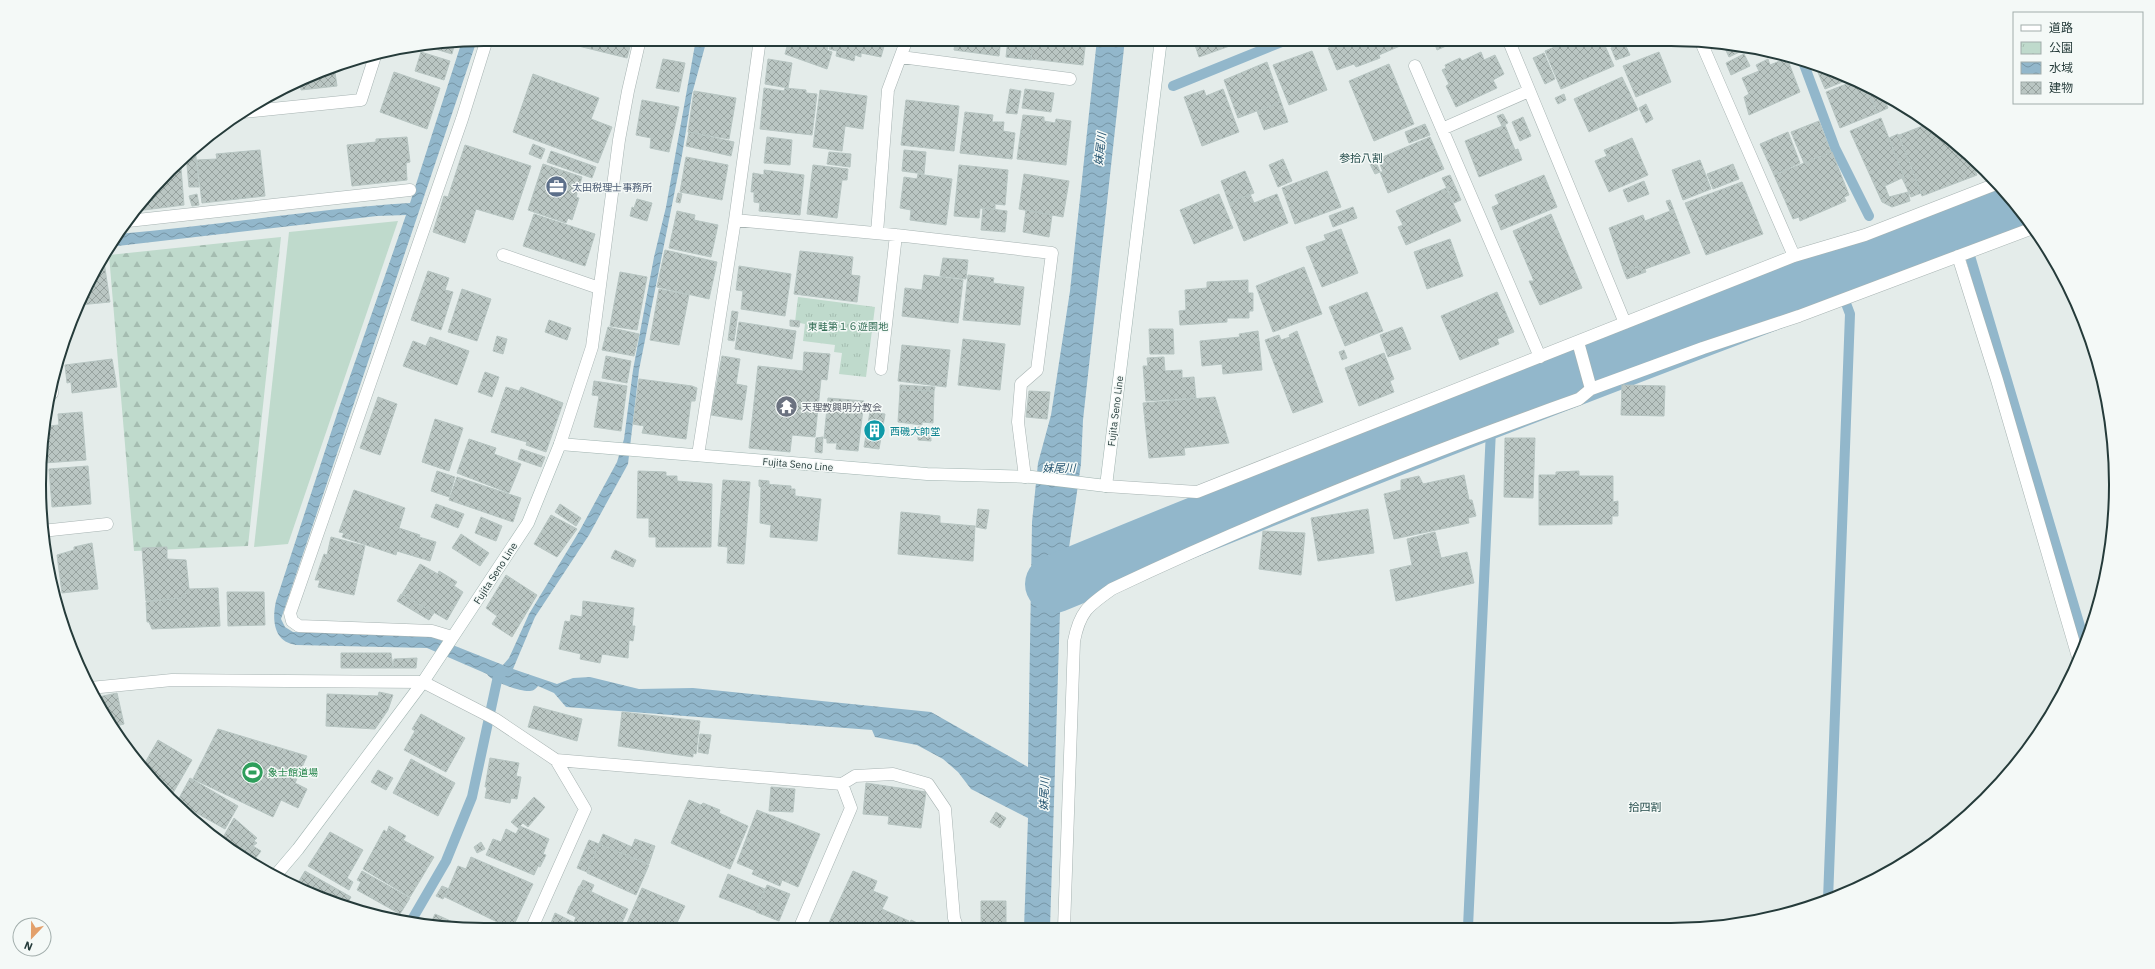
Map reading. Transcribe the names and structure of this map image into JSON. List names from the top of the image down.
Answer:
{
  "streets": {
    "street": ["Fujita Seno Line"]
  },
  "districts": ["参拾八割", "拾四割"],
  "water": ["妹尾川"],
  "parks": ["東畦第１６遊園地"],
  "places": {
    "office": ["太田税理士事務所"],
    "temple": ["天理教興明分教会"],
    "building": ["西磯大帥堂"],
    "sports": ["象士館道場"]
  },
  "legend": [
    "道路",
    "公園",
    "水域",
    "建物"
  ],
  "north": "bottom"
}
